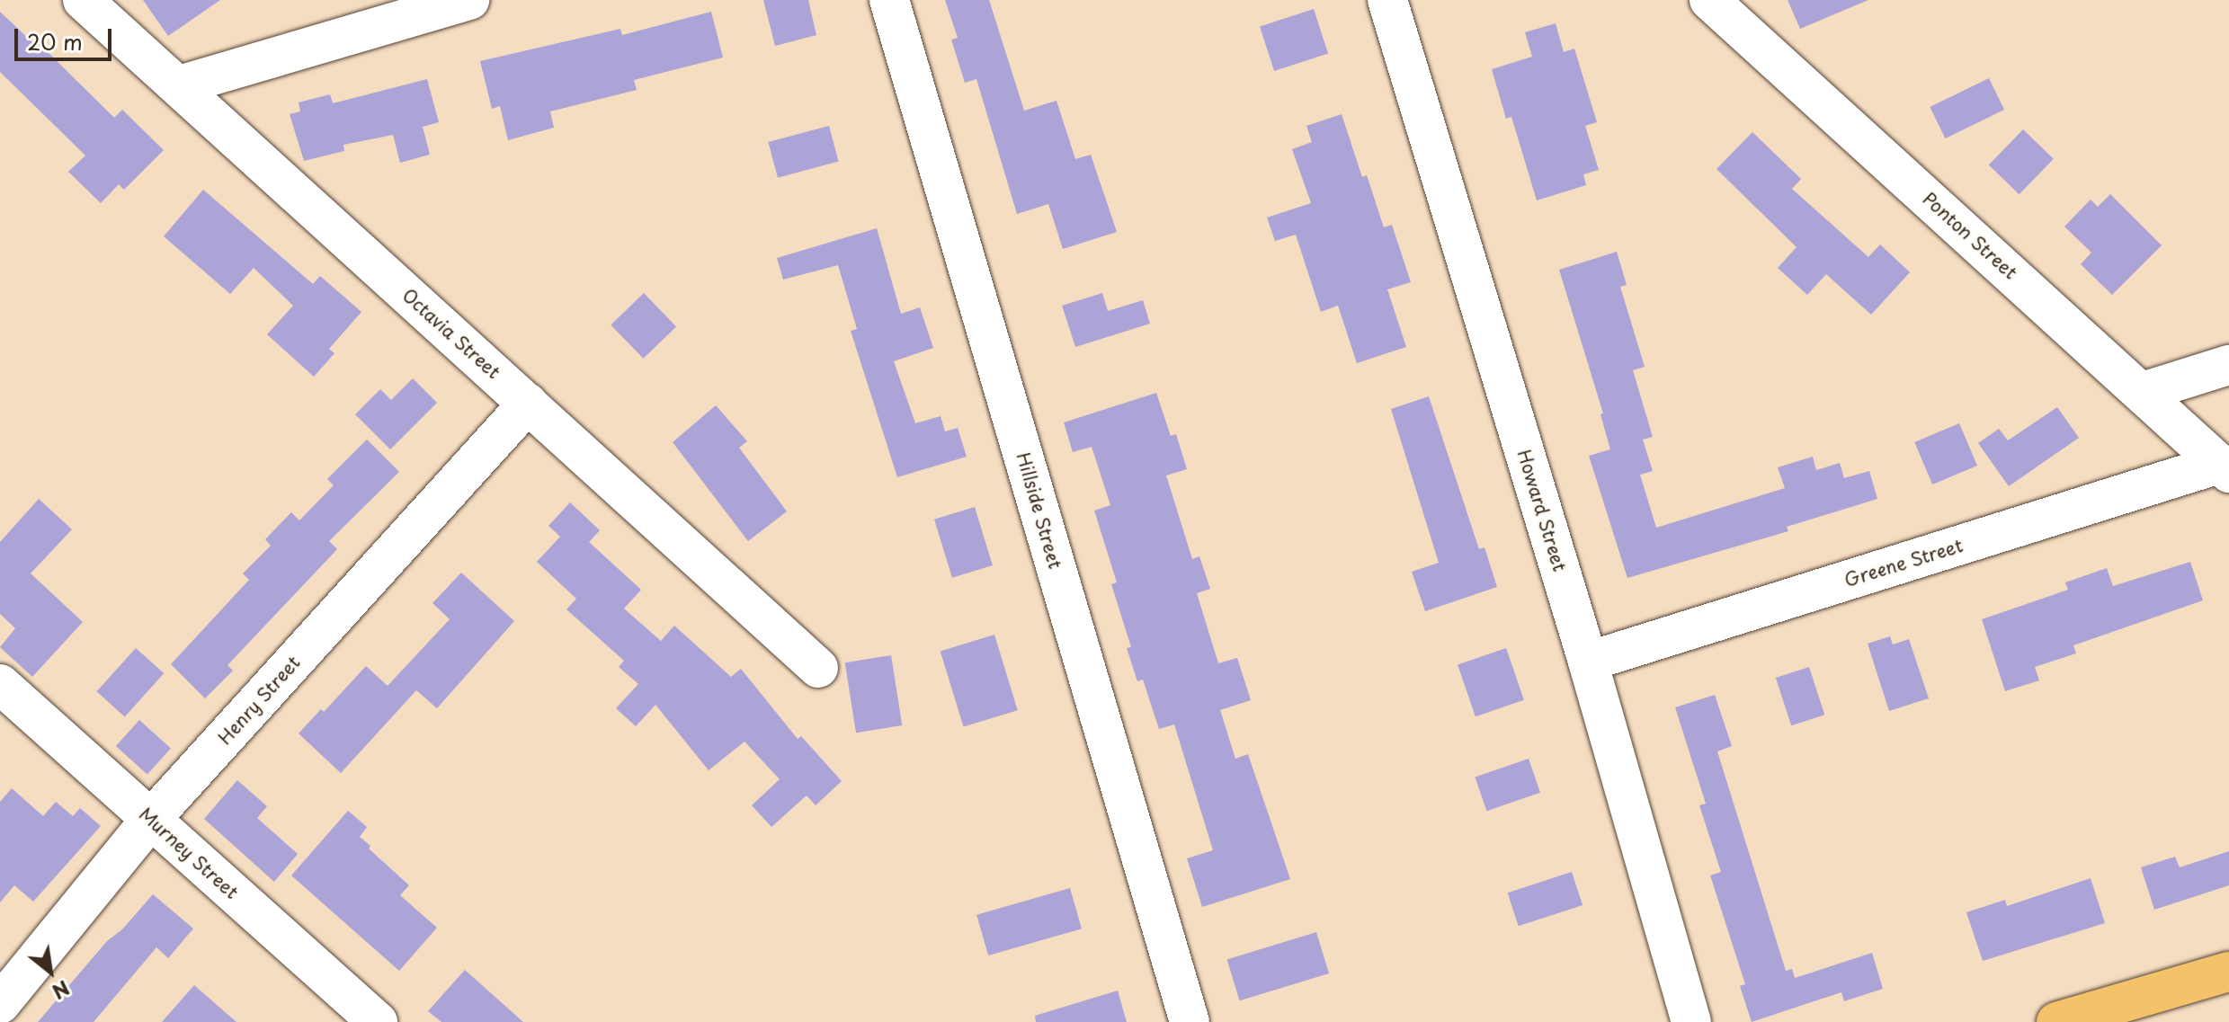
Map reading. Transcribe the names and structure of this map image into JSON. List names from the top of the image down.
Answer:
{
  "streets": {
    "street": [
      "Ponton Street",
      "Octavia Street",
      "Hillside Street",
      "Howard Street",
      "Greene Street",
      "Henry Street",
      "Murney Street"
    ]
  },
  "crossings": [
    ["Ponton Street", "Greene Street"],
    ["Octavia Street", "Henry Street"],
    ["Howard Street", "Greene Street"],
    ["Henry Street", "Murney Street"]
  ],
  "scale_bar": "20 m",
  "north": "bottom right"
}
